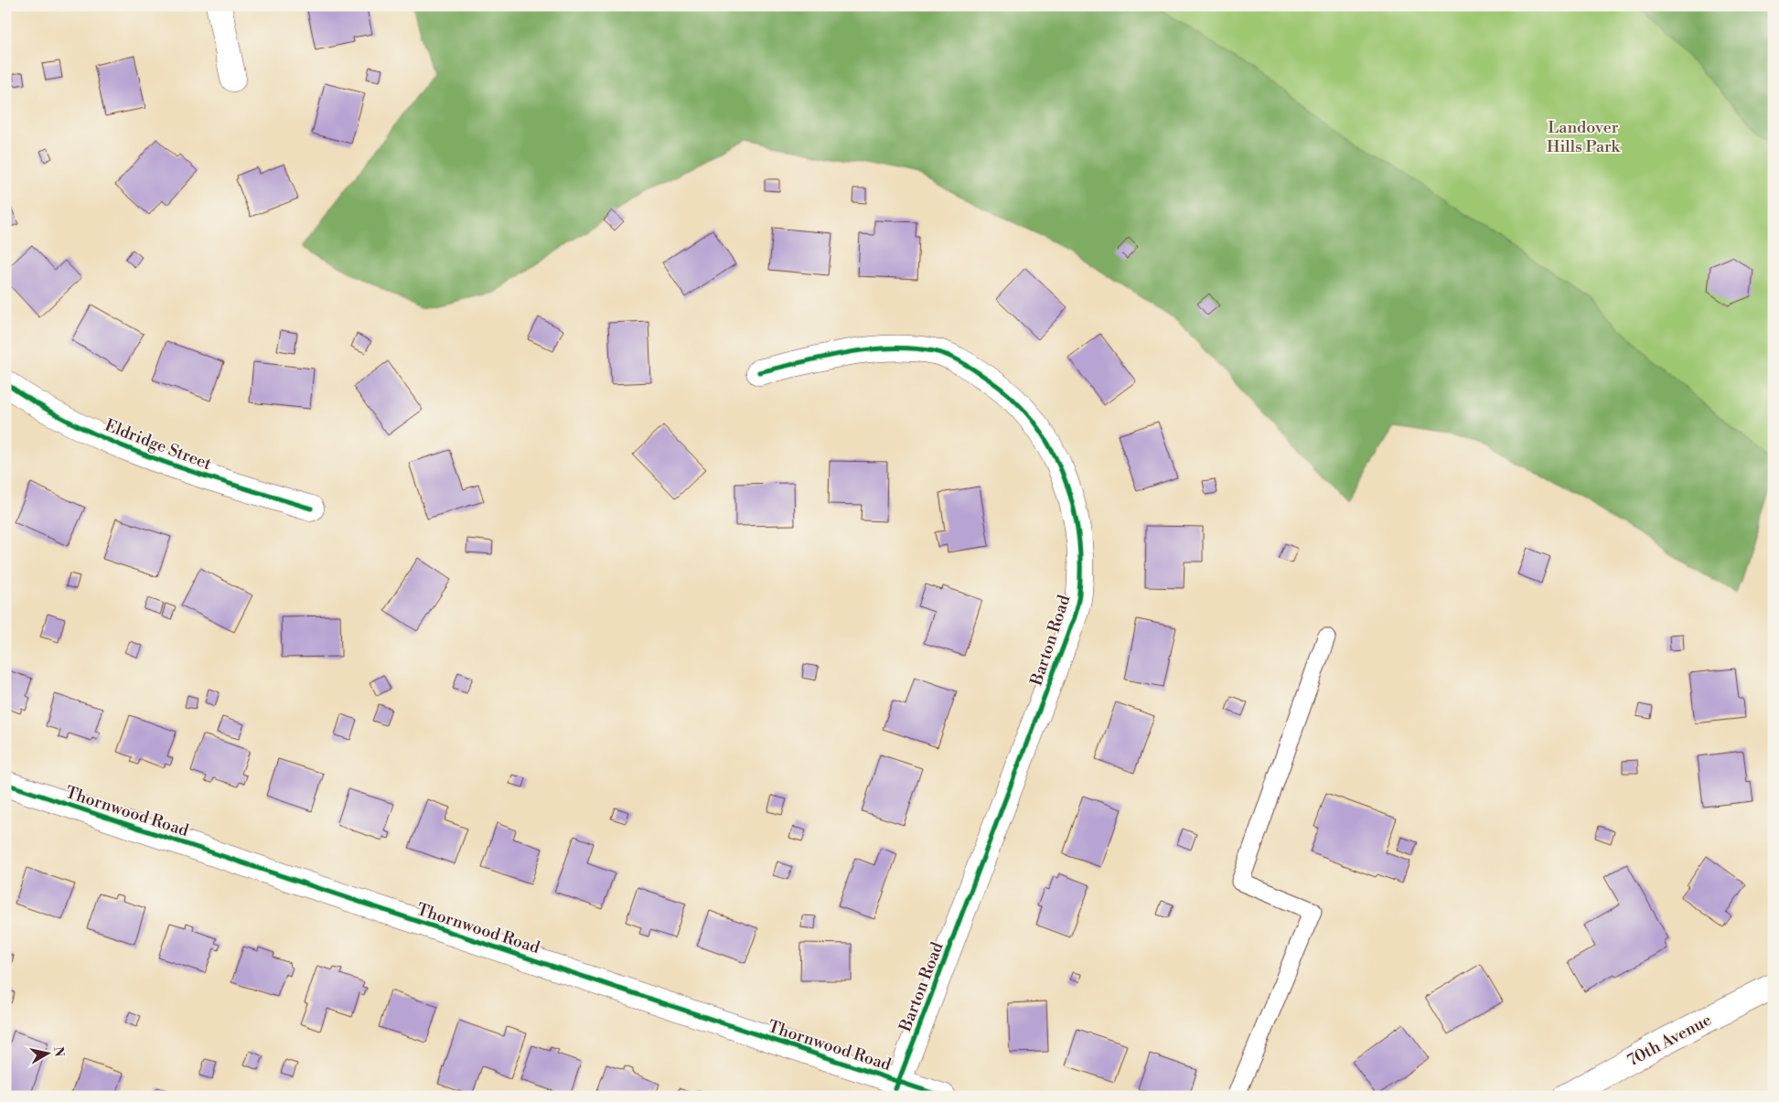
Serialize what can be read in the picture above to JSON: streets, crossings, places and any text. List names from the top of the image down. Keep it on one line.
{"streets":{"street":["Eldridge Street","Barton Road","Thornwood Road","70th Avenue"]},"crossings":[["Barton Road","Thornwood Road"]],"parks":["Landover Hills Park"],"north":"right"}
